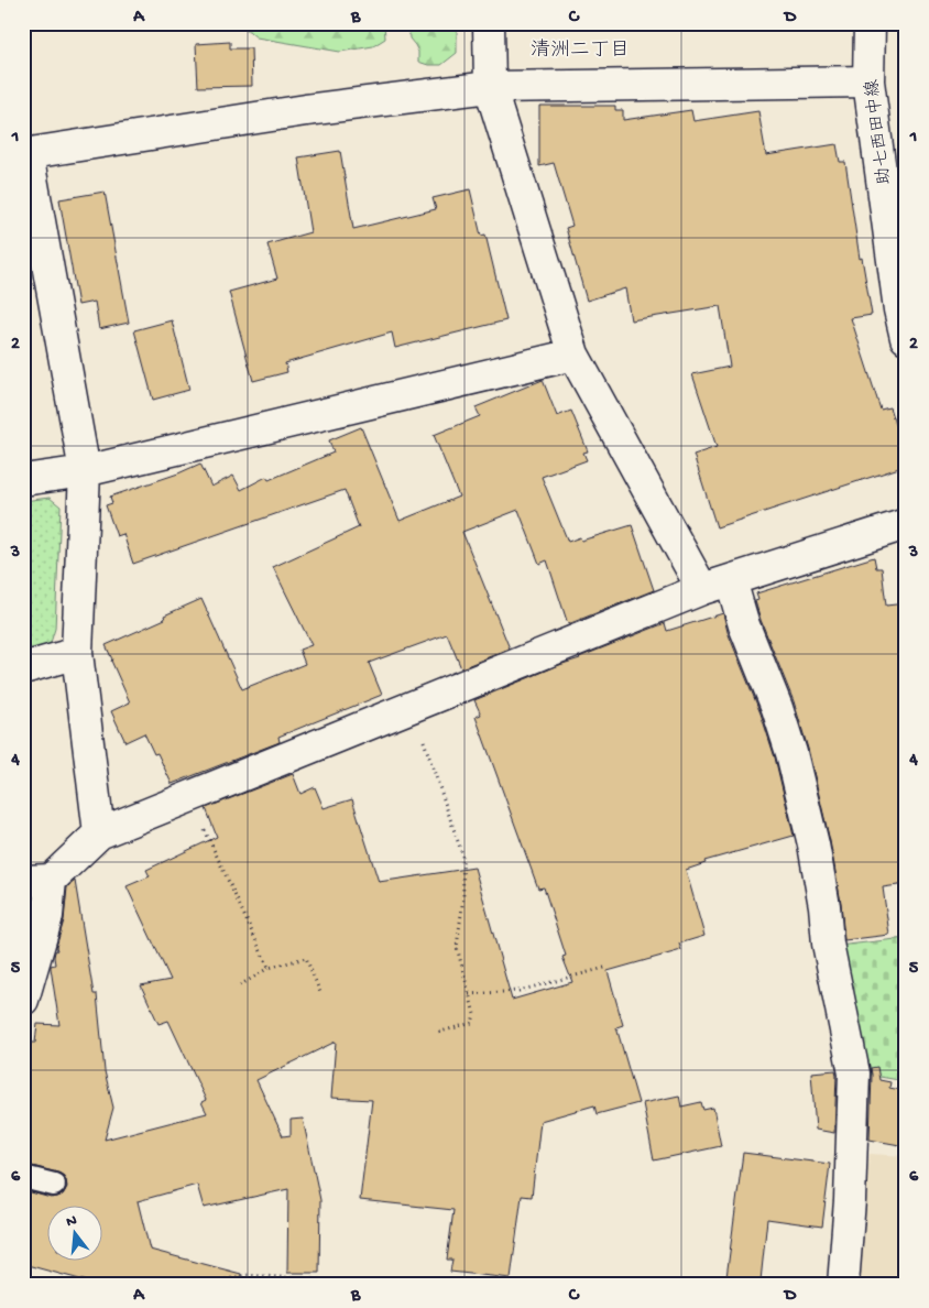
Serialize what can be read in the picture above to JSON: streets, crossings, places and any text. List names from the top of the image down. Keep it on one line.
{"streets":{"street":["助七西田中線"]},"districts":["清洲二丁目"],"north":"top","grid":{"columns":["A","B","C","D"],"rows":["1","2","3","4","5","6"]}}
